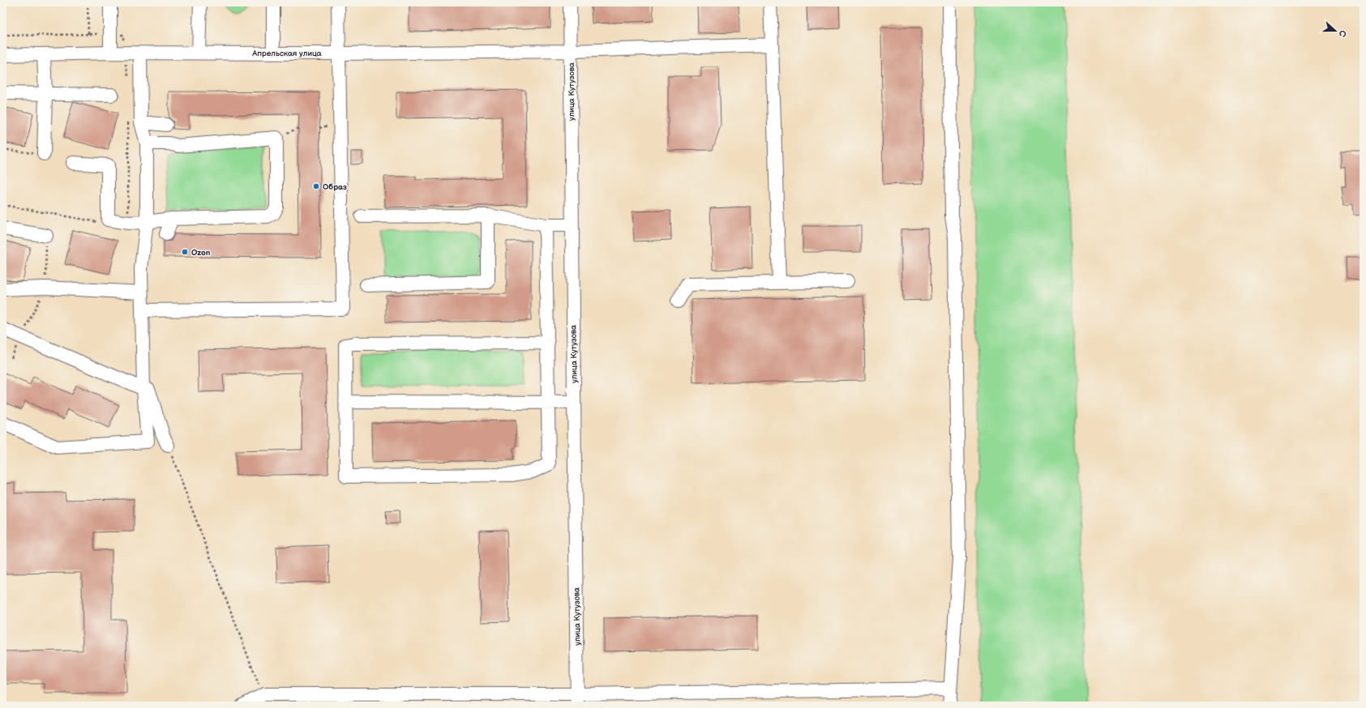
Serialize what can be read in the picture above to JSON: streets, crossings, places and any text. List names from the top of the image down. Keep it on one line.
{"streets":{"street":["Апрельская улица","улица Кутузова"]},"crossings":[["Апрельская улица","улица Кутузова"]],"places":["Образ","Ozon"],"north":"right"}
